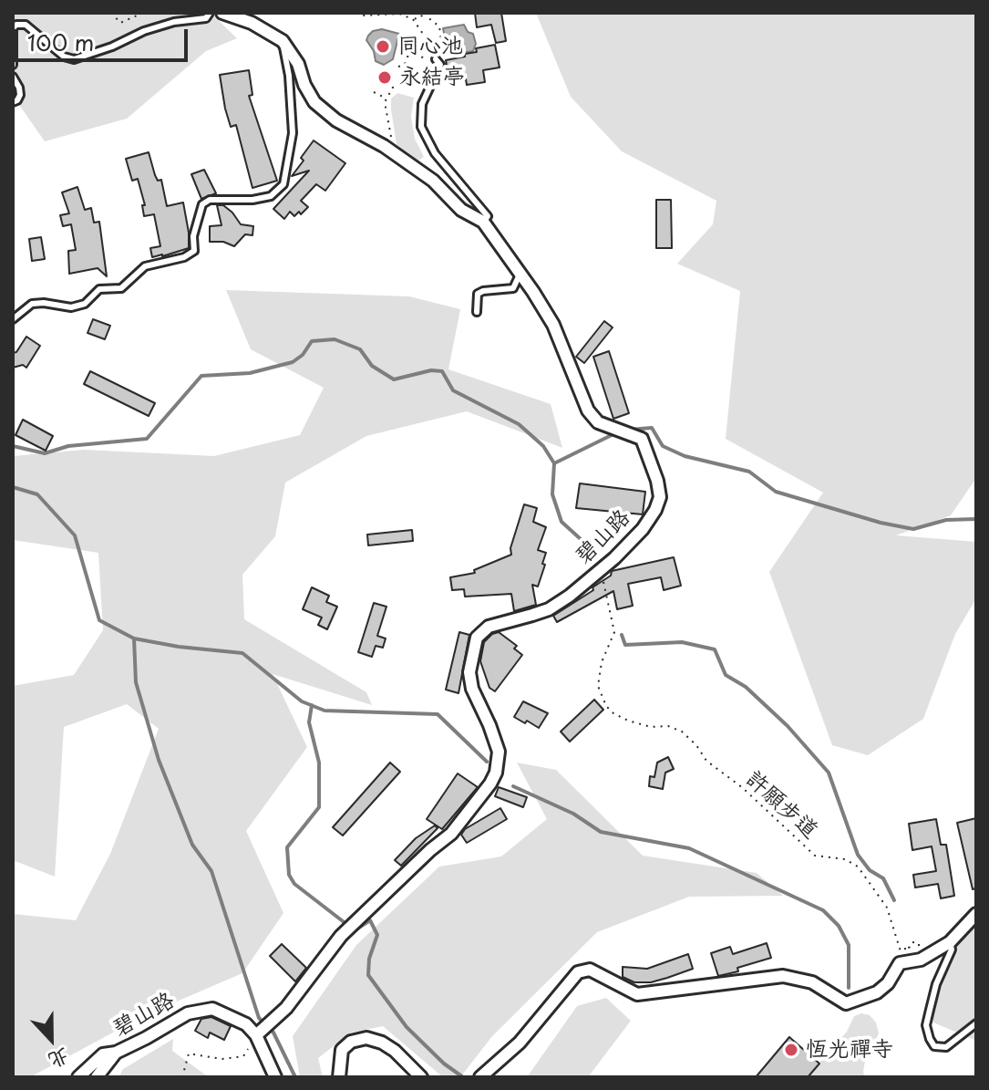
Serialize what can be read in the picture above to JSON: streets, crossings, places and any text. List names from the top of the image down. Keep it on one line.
{"streets":{"street":["碧山路"],"path":["許願步道"]},"crossings":[["碧山路","許願步道"]],"places":["同心池","永結亭","恆光禪寺"],"scale_bar":"100 m","north":"bottom"}
